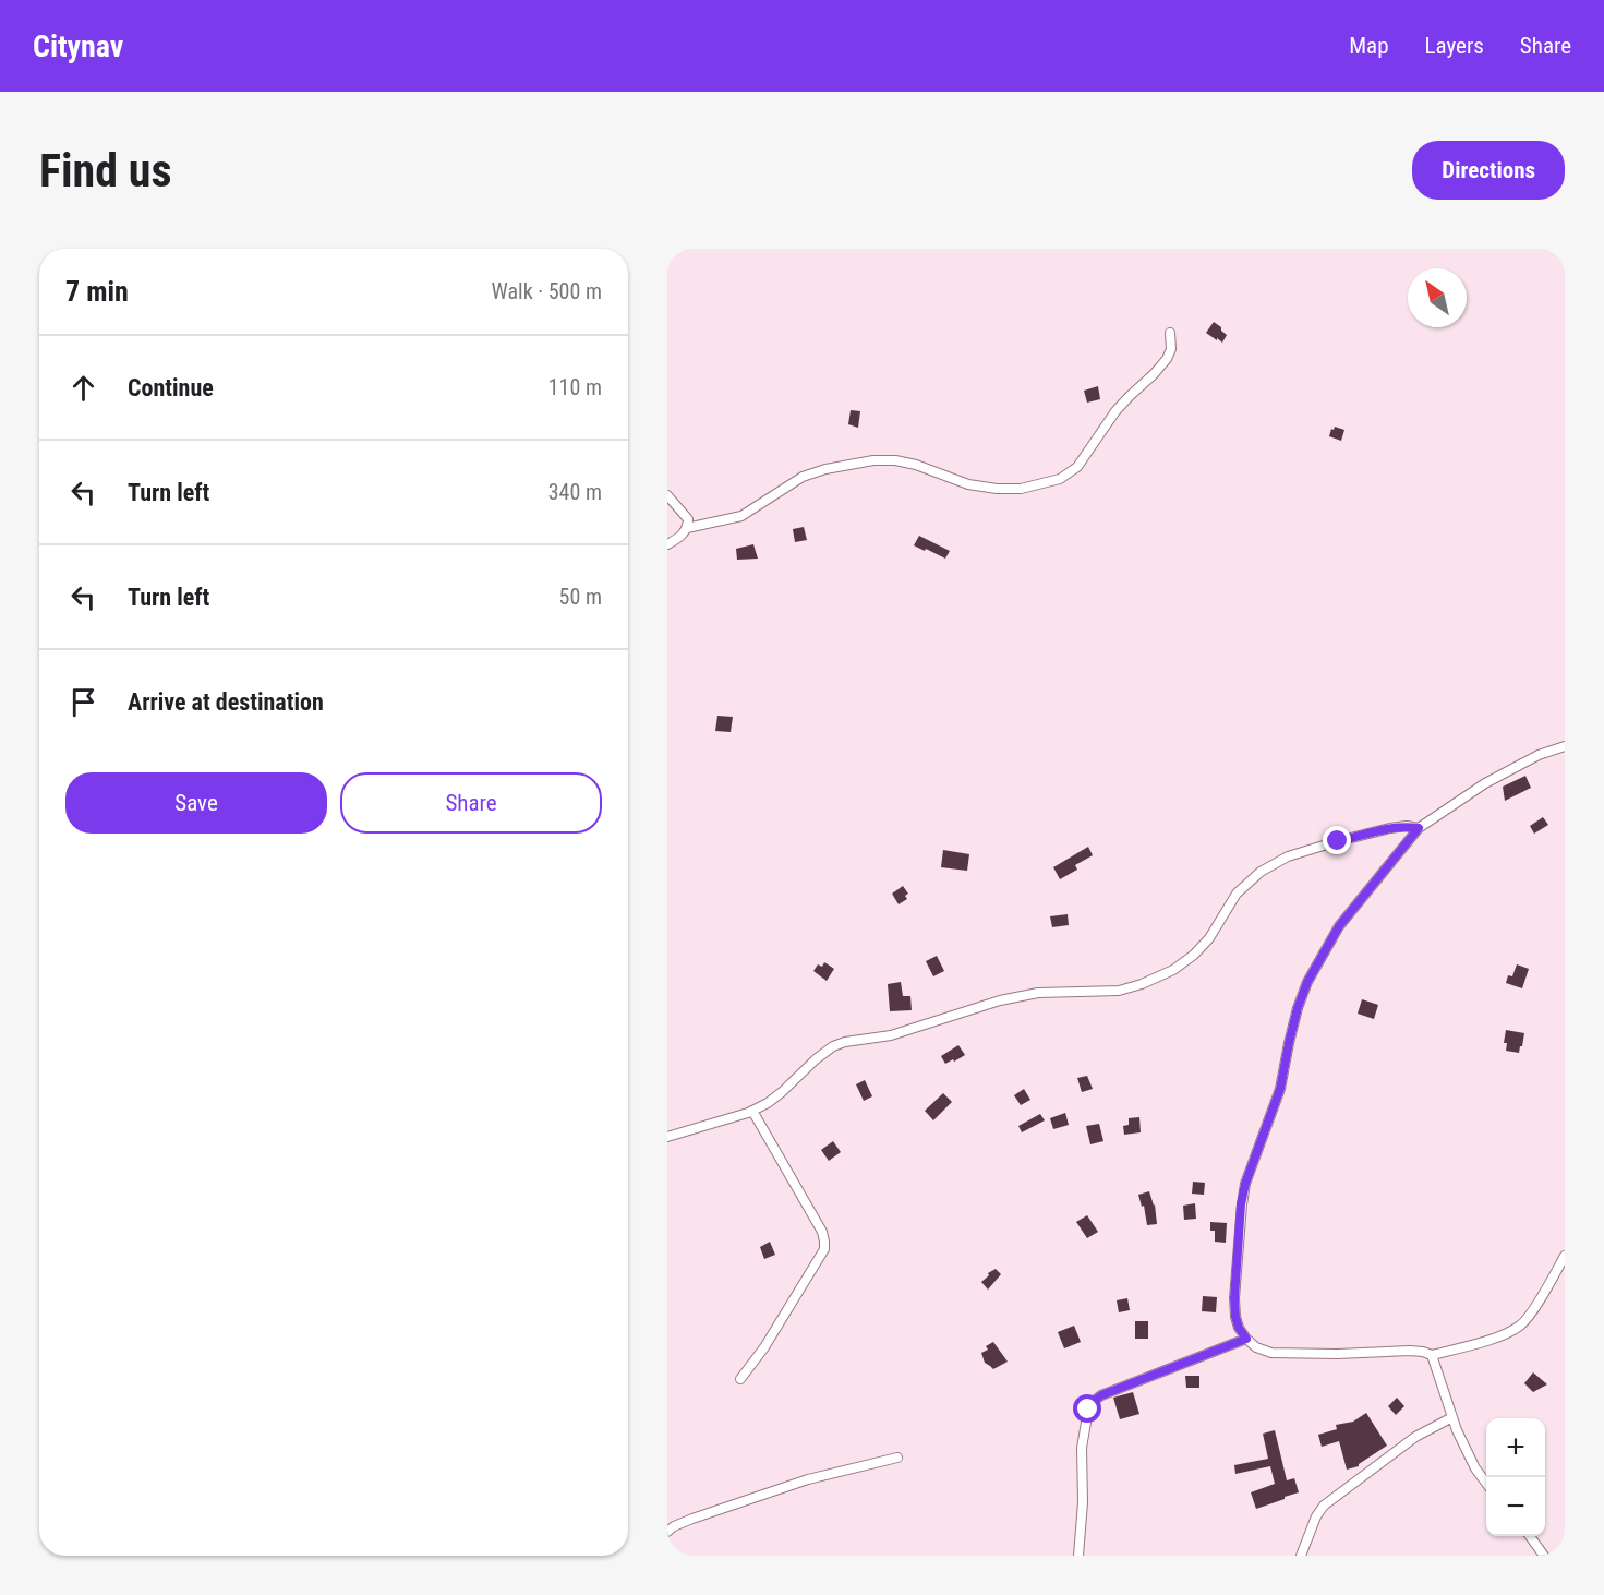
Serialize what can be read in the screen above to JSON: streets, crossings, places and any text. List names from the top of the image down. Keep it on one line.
{"north":"top left","page":{"header":"Citynav","nav":["Map","Layers","Share"],"buttons":["Directions",["Save","Share"]],"title":"Find us","heading":["7 min","Walk · 500 m"],"list":[["Continue","110 m"],["Turn left","340 m"],["Turn left","50 m"],"Arrive at destination"],"map_buttons":["+","−"]}}
